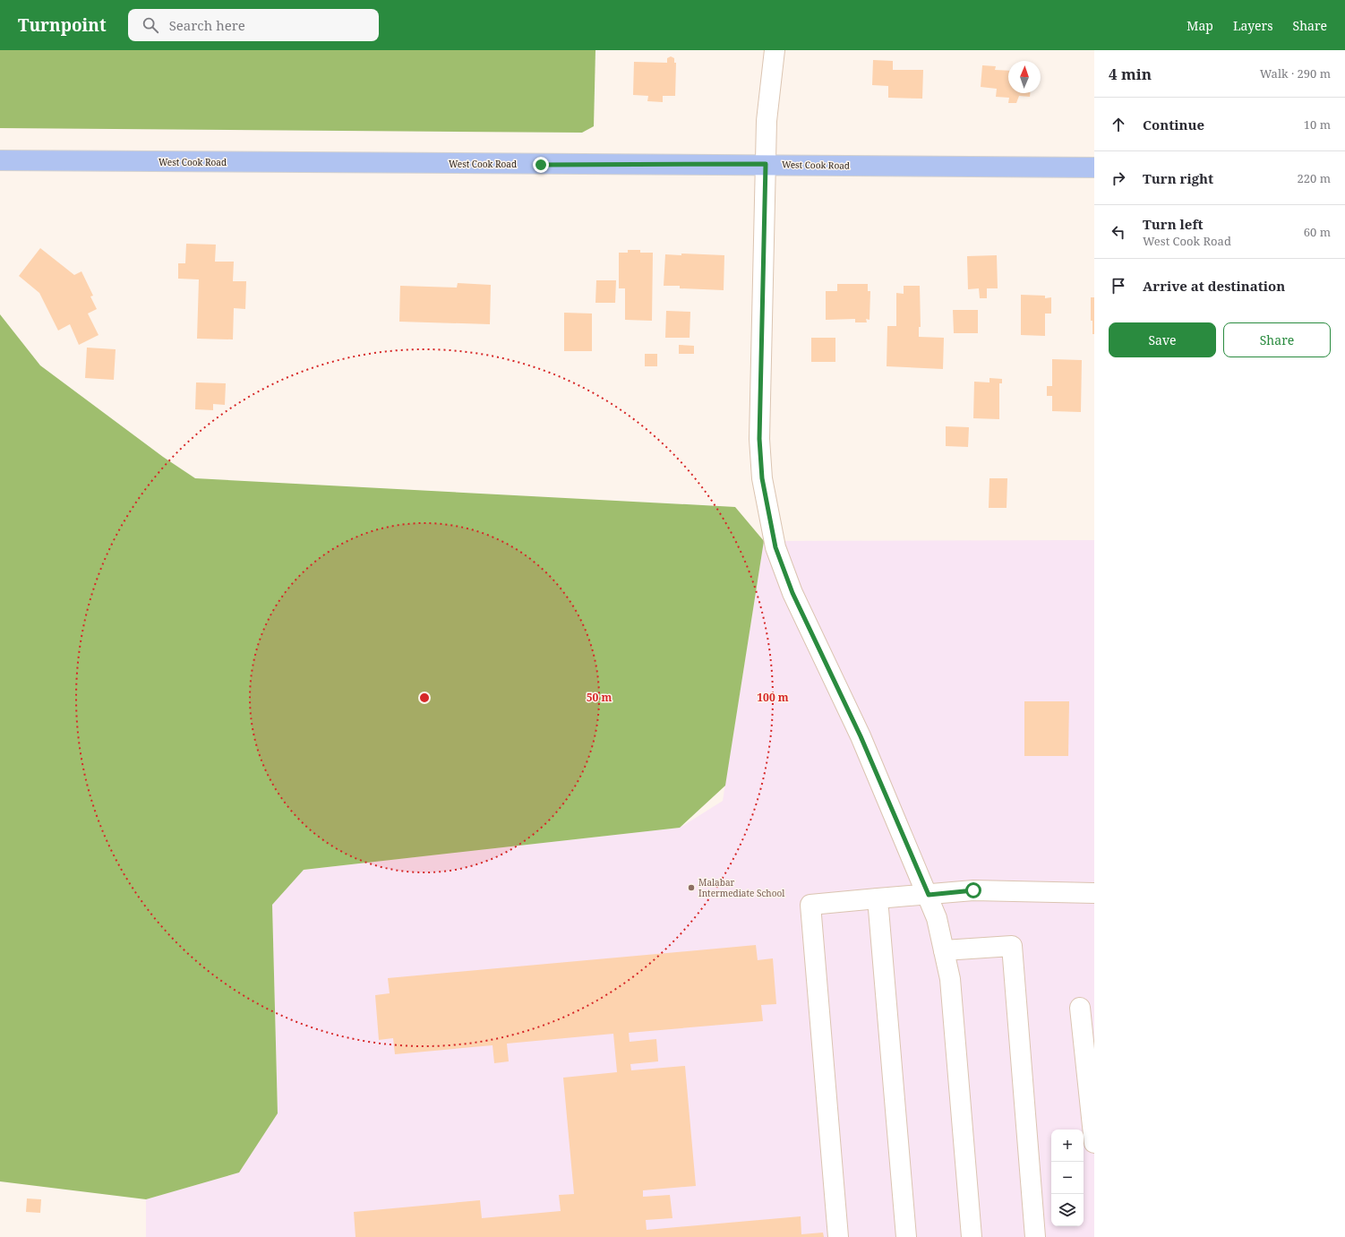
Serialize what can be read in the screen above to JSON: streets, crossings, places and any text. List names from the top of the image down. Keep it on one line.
{"streets":{"main road":["West Cook Road"]},"places":["Malabar Intermediate School"],"north":"top","page":{"header":"Turnpoint","search":"Search here","nav":["Map","Layers","Share"],"heading":["4 min","Walk · 290 m"],"list":[["Continue","10 m"],["Turn right","220 m"],["Turn left","West Cook Road","60 m"],"Arrive at destination"],"buttons":["Save","Share"],"map_buttons":["+","−"]},"rings":["50 m","100 m"]}
